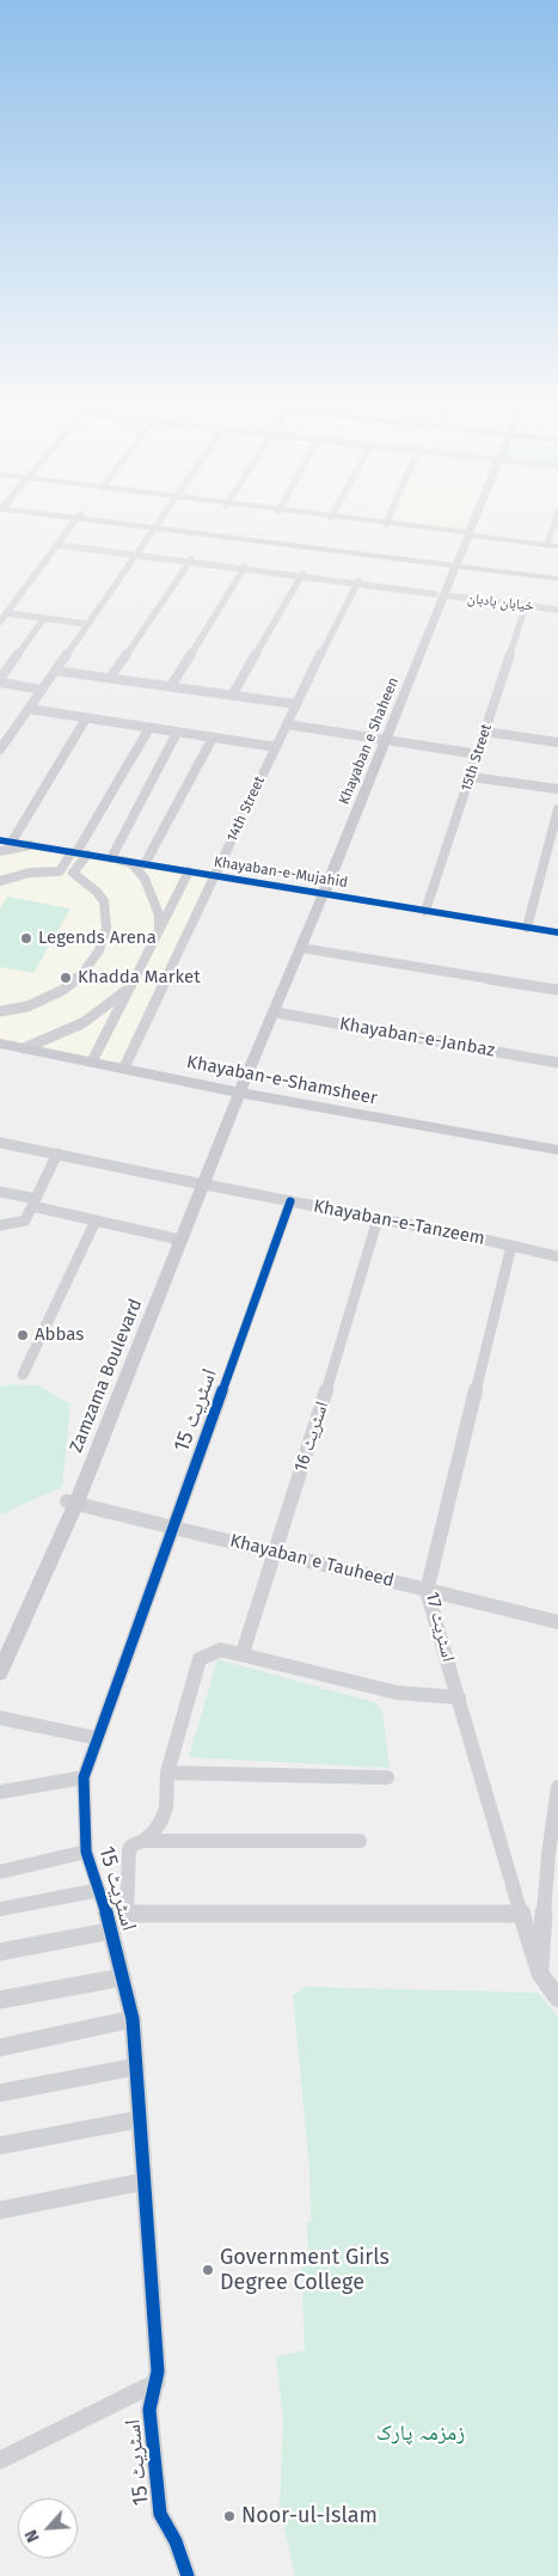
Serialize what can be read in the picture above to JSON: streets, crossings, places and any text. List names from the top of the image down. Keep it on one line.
{"streets":{"main road":["Khayaban e Shaheen","Khayaban-e-Mujahid","Khayaban-e-Shamsheer","Zamzama Boulevard"],"street":["خیابان بادبان","15th Street","14th Street","Khayaban-e-Janbaz","Khayaban-e-Tanzeem","اسٹریٹ 15","اسٹریٹ 16","Khayaban e Tauheed","اسٹریٹ 17"]},"crossings":[["خیابان بادبان","Khayaban e Shaheen"],["خیابان بادبان","15th Street"],["خیابان بادبان","14th Street"],["Khayaban e Shaheen","Khayaban-e-Mujahid"],["Khayaban e Shaheen","Khayaban-e-Janbaz"],["Khayaban e Shaheen","Khayaban-e-Shamsheer"],["Khayaban e Shaheen","Zamzama Boulevard"],["15th Street","Khayaban-e-Mujahid"],["14th Street","Khayaban-e-Mujahid"],["14th Street","Khayaban-e-Shamsheer"],["Khayaban-e-Shamsheer","Zamzama Boulevard"],["Khayaban-e-Tanzeem","Zamzama Boulevard"],["Khayaban-e-Tanzeem","اسٹریٹ 15"],["Khayaban-e-Tanzeem","اسٹریٹ 16"],["Khayaban-e-Tanzeem","اسٹریٹ 17"],["Zamzama Boulevard","Khayaban e Tauheed"],["اسٹریٹ 15","Khayaban e Tauheed"],["اسٹریٹ 16","Khayaban e Tauheed"],["Khayaban e Tauheed","اسٹریٹ 17"]],"parks":["زمزمہ پارک"],"places":["Legends Arena","Khadda Market","Abbas","Government Girls Degree College","Noor-ul-Islam"],"north":"bottom left"}
